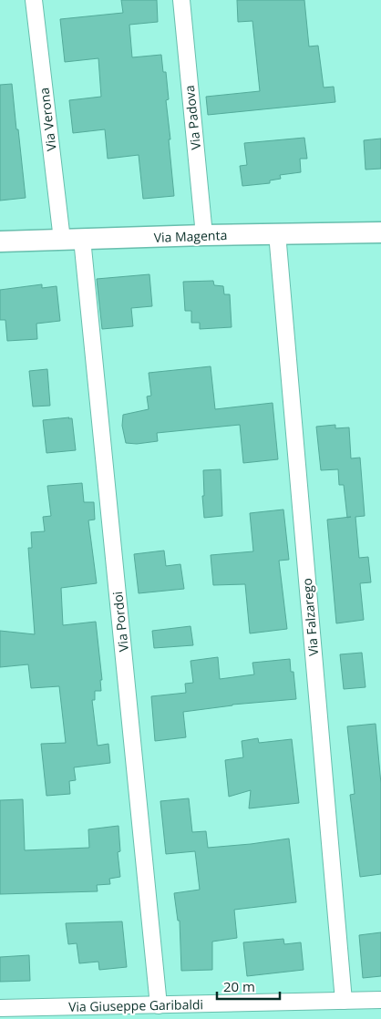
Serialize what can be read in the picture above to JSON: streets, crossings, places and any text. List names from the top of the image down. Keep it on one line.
{"streets":{"street":["Via Padova","Via Verona","Via Magenta","Via Falzarego","Via Pordoi","Via Giuseppe Garibaldi"]},"crossings":[["Via Padova","Via Magenta"],["Via Verona","Via Magenta"],["Via Verona","Via Pordoi"],["Via Magenta","Via Falzarego"],["Via Magenta","Via Pordoi"],["Via Falzarego","Via Giuseppe Garibaldi"],["Via Pordoi","Via Giuseppe Garibaldi"]],"scale_bar":"20 m"}
